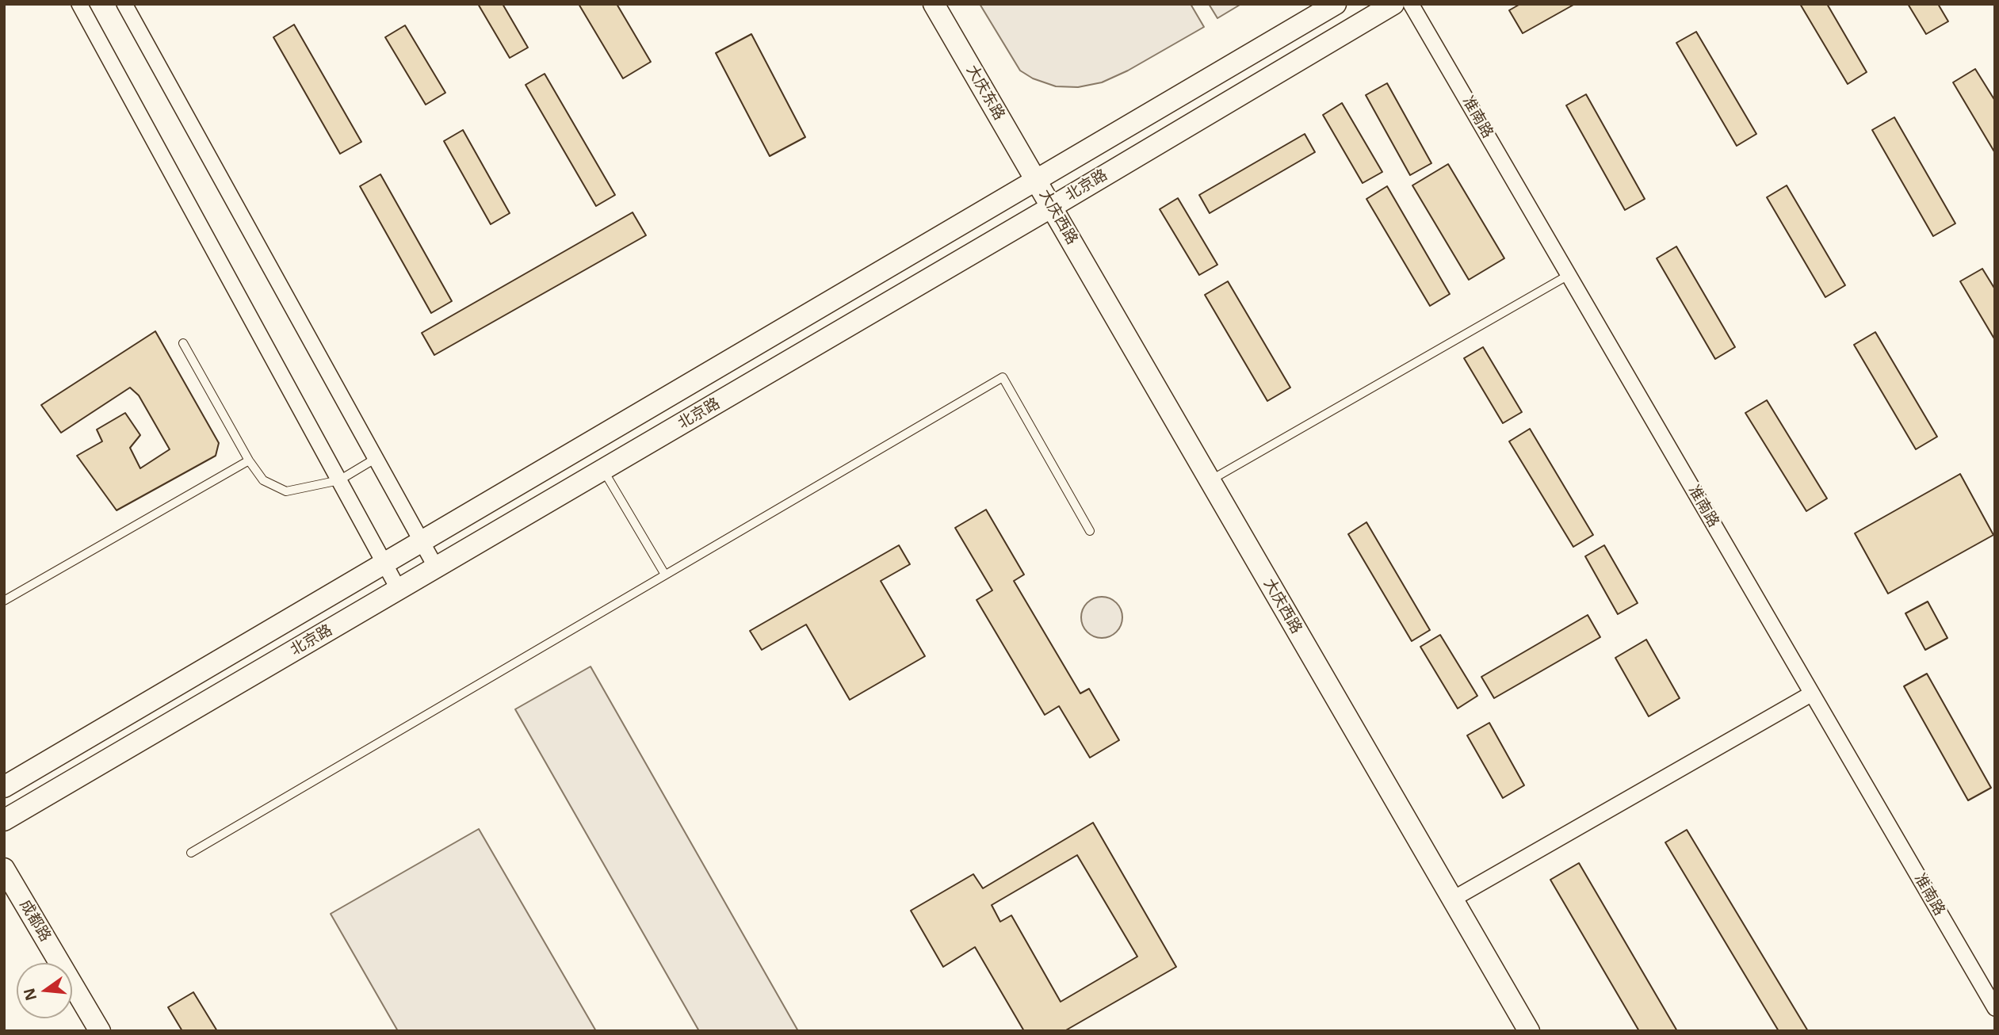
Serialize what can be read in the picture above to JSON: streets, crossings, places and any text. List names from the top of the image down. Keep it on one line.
{"streets":{"main road":["大庆东路","北京路","大庆西路","成都路"],"street":["准南路"]},"crossings":[["大庆东路","北京路"],["大庆东路","大庆西路"],["北京路","大庆西路"]],"north":"left"}
